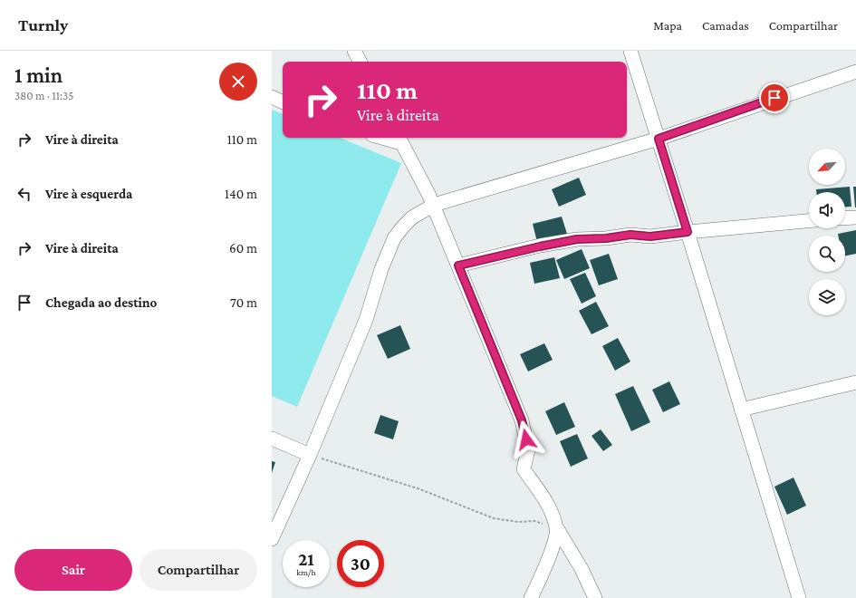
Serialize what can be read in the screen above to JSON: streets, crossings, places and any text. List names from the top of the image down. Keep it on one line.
{"north":"bottom left","page":{"header":"Turnly","nav":["Mapa","Camadas","Compartilhar"],"heading":["1 min","380 m · 11:35"],"turn":["110 m","Vire à direita"],"list":[{"name":"Vire à direita","value":"110 m"},{"name":"Vire à esquerda","value":"140 m"},{"name":"Vire à direita","value":"60 m"},{"name":"Chegada ao destino","value":"70 m"}],"speed":"21 km/h","limit":"30","buttons":["Sair","Compartilhar"]}}
